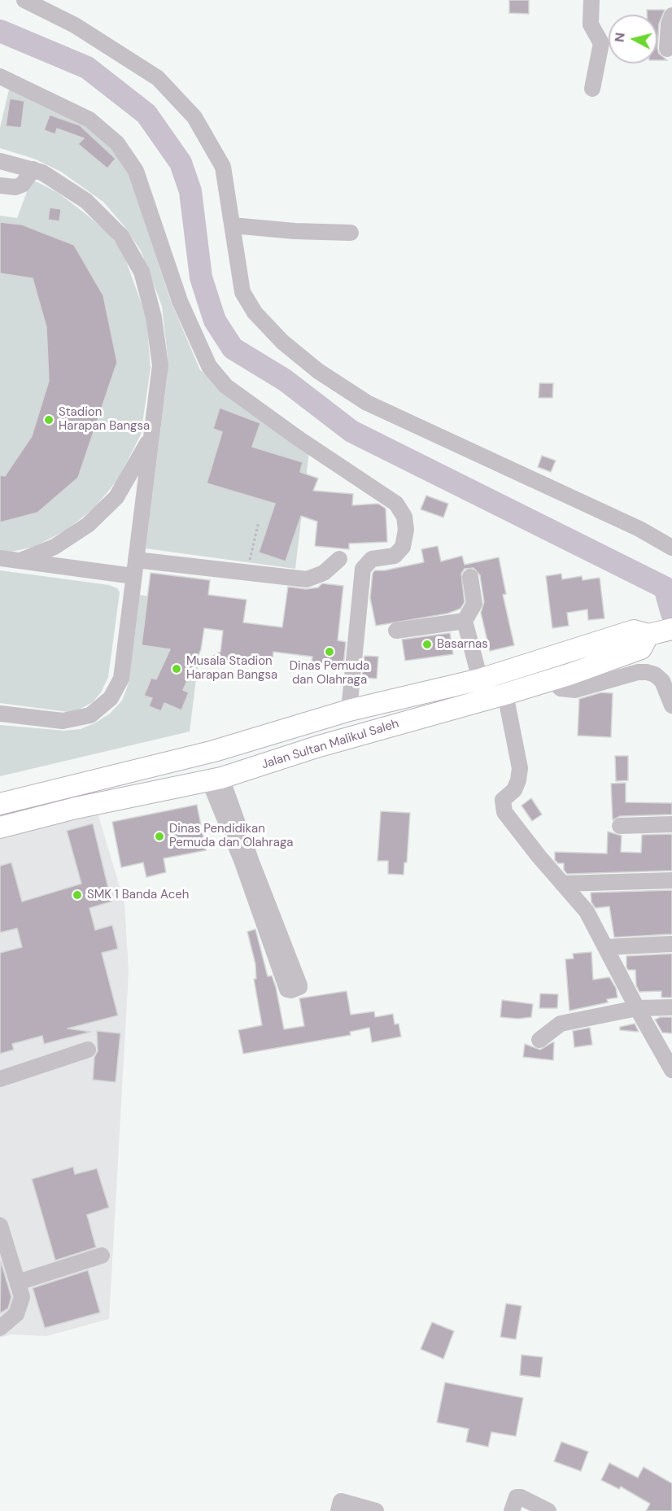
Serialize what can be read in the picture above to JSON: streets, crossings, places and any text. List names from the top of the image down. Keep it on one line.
{"streets":{"main road":["Jalan Sultan Malikul Saleh"]},"places":["Stadion Harapan Bangsa","Basarnas","Dinas Pemuda dan Olahraga","Musala Stadion Harapan Bangsa","Dinas Pendidikan Pemuda dan Olahraga","SMK 1 Banda Aceh"],"north":"left"}
